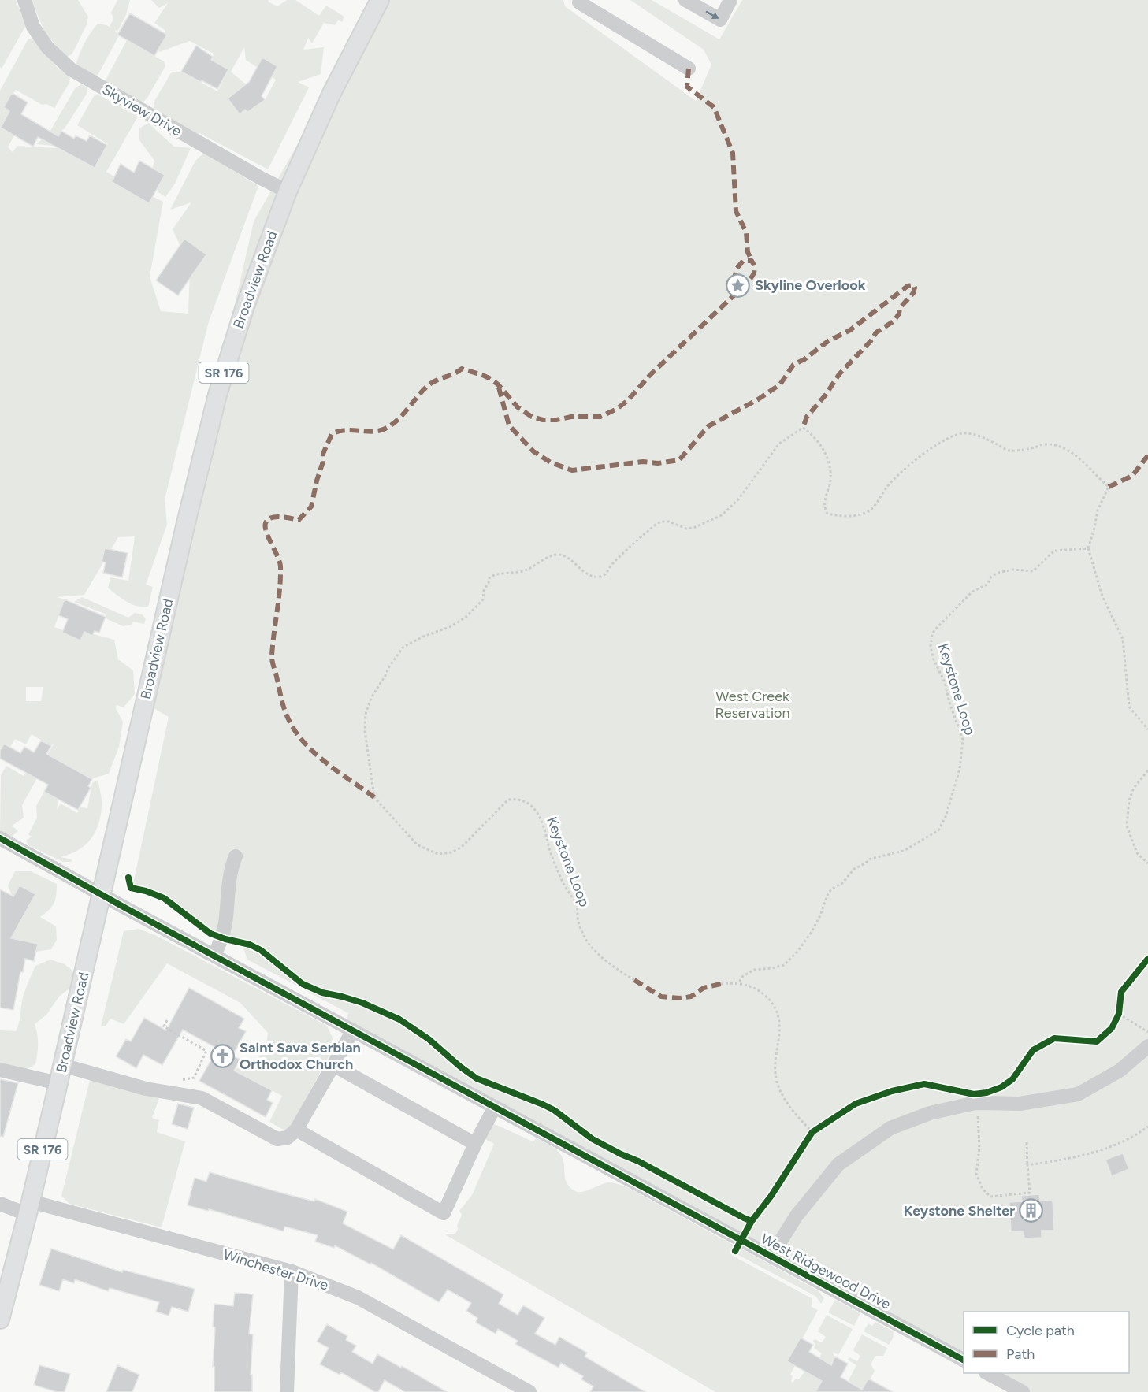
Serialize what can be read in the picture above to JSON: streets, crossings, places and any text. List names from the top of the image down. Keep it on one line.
{"streets":{"main road":["Broadview Road","SR 176"],"street":["Skyview Drive","Winchester Drive","West Ridgewood Drive"],"path":["Keystone Loop"]},"crossings":[["Skyview Drive","Broadview Road"],["Broadview Road","Winchester Drive"],["Broadview Road","West Ridgewood Drive"]],"parks":["West Creek Reservation"],"places":{"place":["Skyline Overlook"],"church":["Saint Sava Serbian Orthodox Church"],"building":["Keystone Shelter"]},"legend":["Cycle path","Path"]}
